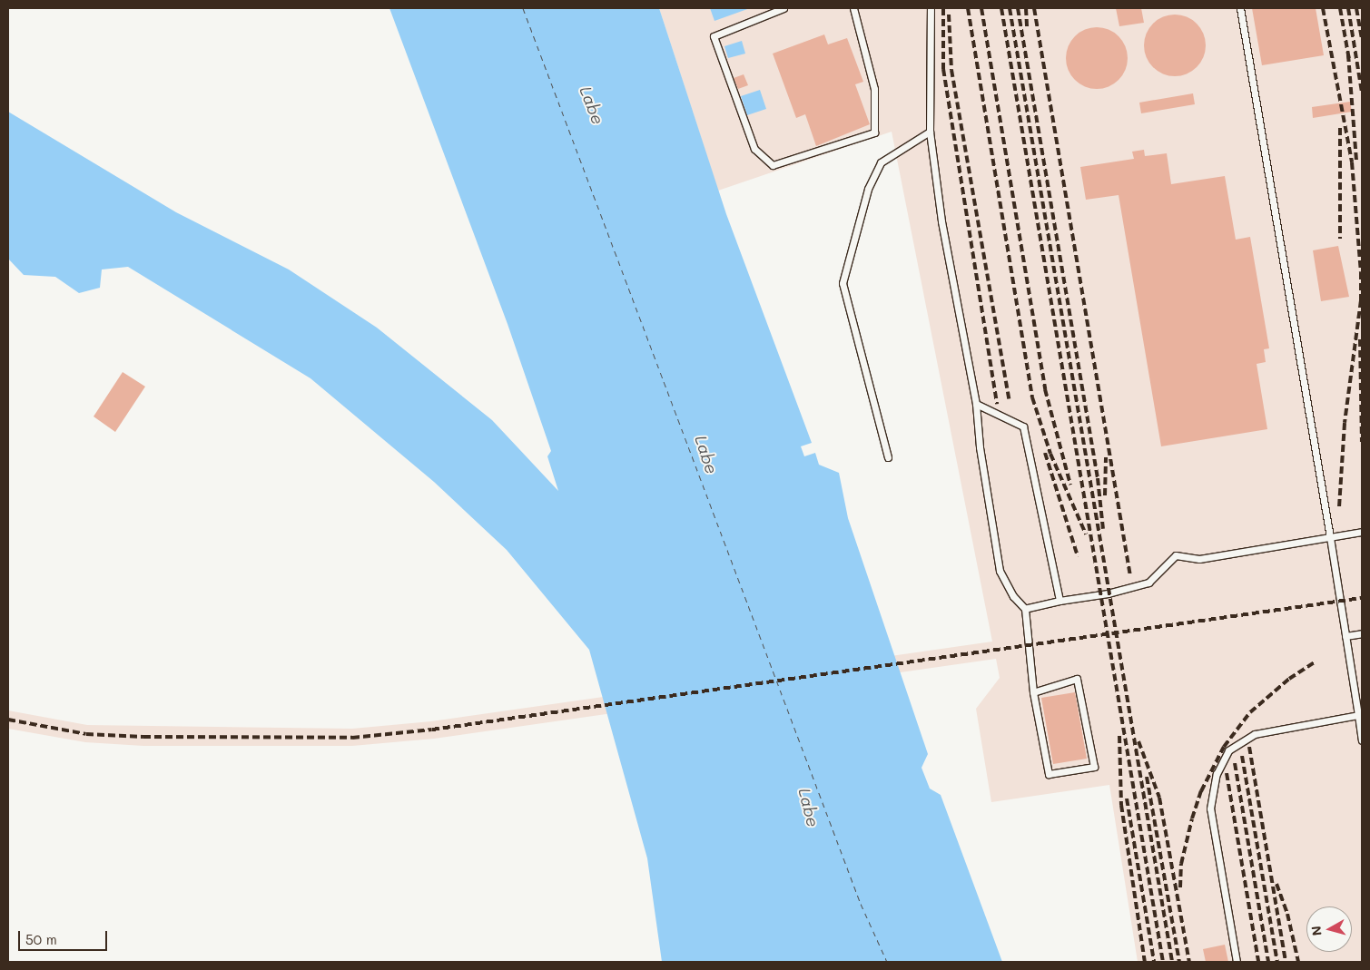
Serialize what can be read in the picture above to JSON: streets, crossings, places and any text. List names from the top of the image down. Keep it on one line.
{"water":["Labe"],"scale_bar":"50 m","north":"left"}
